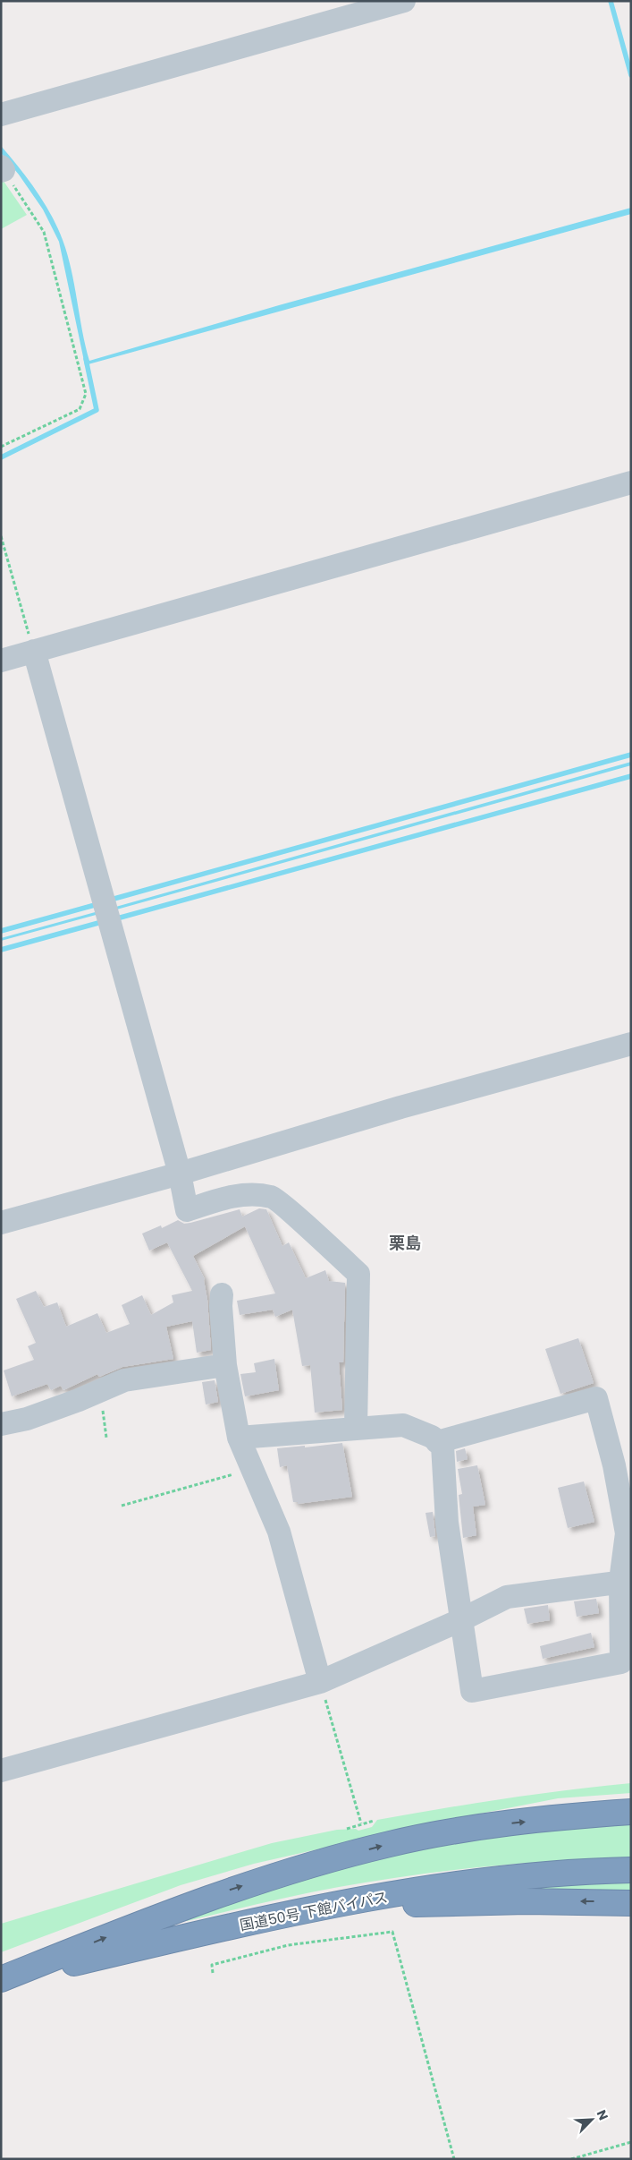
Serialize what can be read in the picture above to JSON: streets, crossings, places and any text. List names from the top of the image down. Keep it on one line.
{"streets":{"highway":["国道50号 下館バイパス"]},"districts":["栗島"],"north":"top right"}
